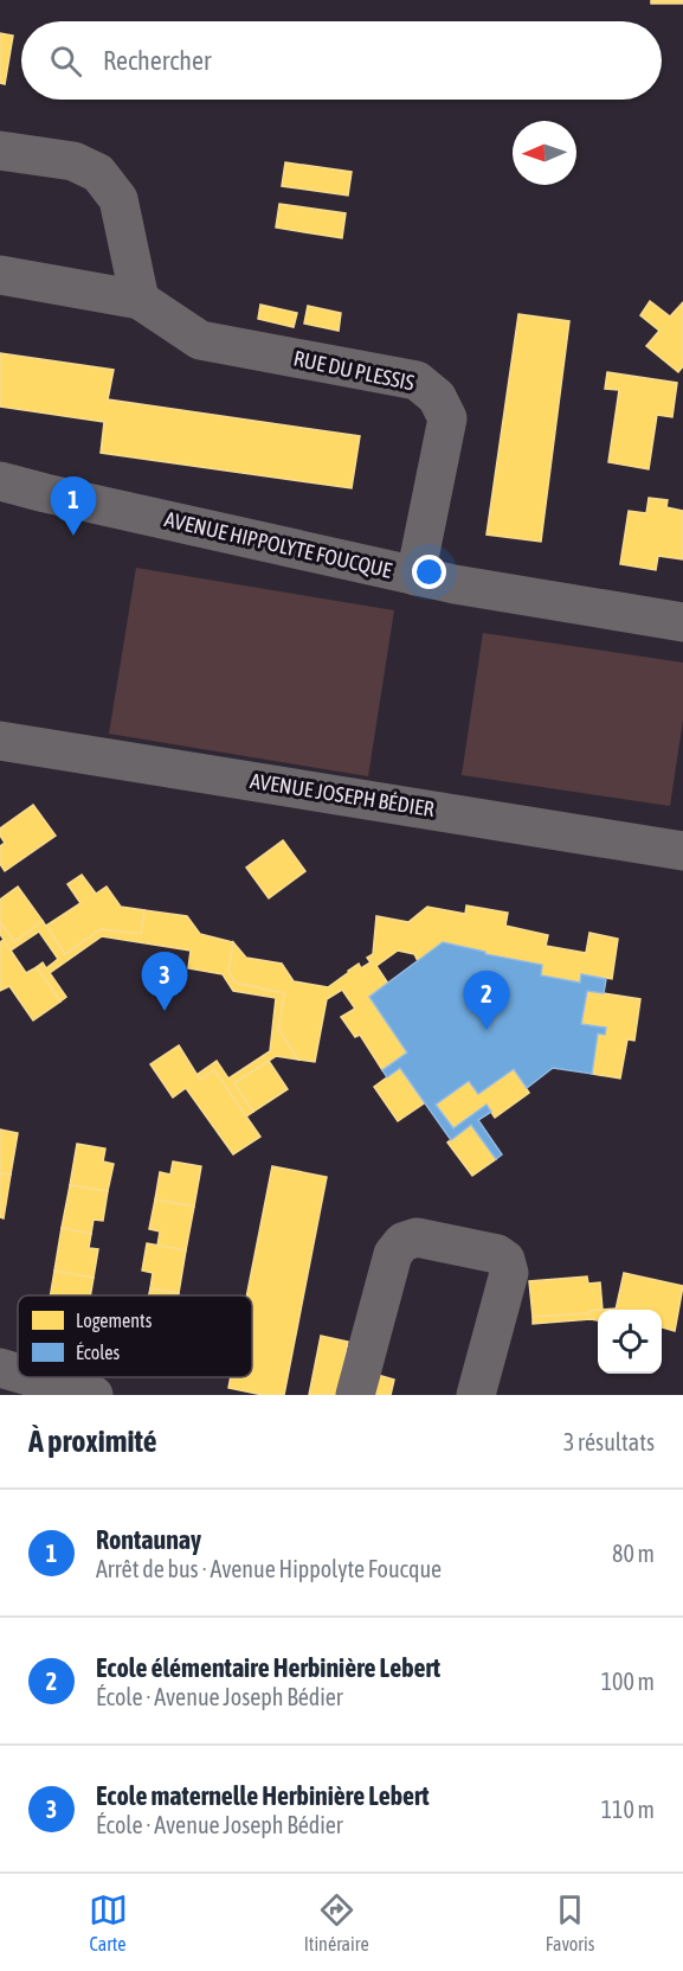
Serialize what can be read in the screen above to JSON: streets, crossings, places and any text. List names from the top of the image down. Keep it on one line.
{"streets":{"street":["RUE DU PLESSIS","AVENUE HIPPOLYTE FOUCQUE","AVENUE JOSEPH BÉDIER"]},"crossings":[["RUE DU PLESSIS","AVENUE HIPPOLYTE FOUCQUE"]],"legend":["Logements","Écoles"],"north":"left","page":{"search":"Rechercher","pins":["1","3","2"],"heading":["À proximité","3 résultats"],"list":[{"mark":"1","name":"Rontaunay","note":"Arrêt de bus · Avenue Hippolyte Foucque","value":"80 m"},{"mark":"2","name":"Ecole élémentaire Herbinière Lebert","note":"École · Avenue Joseph Bédier","value":"100 m"},{"mark":"3","name":"Ecole maternelle Herbinière Lebert","note":"École · Avenue Joseph Bédier","value":"110 m"}],"nav":["Carte","Itinéraire","Favoris"]}}
